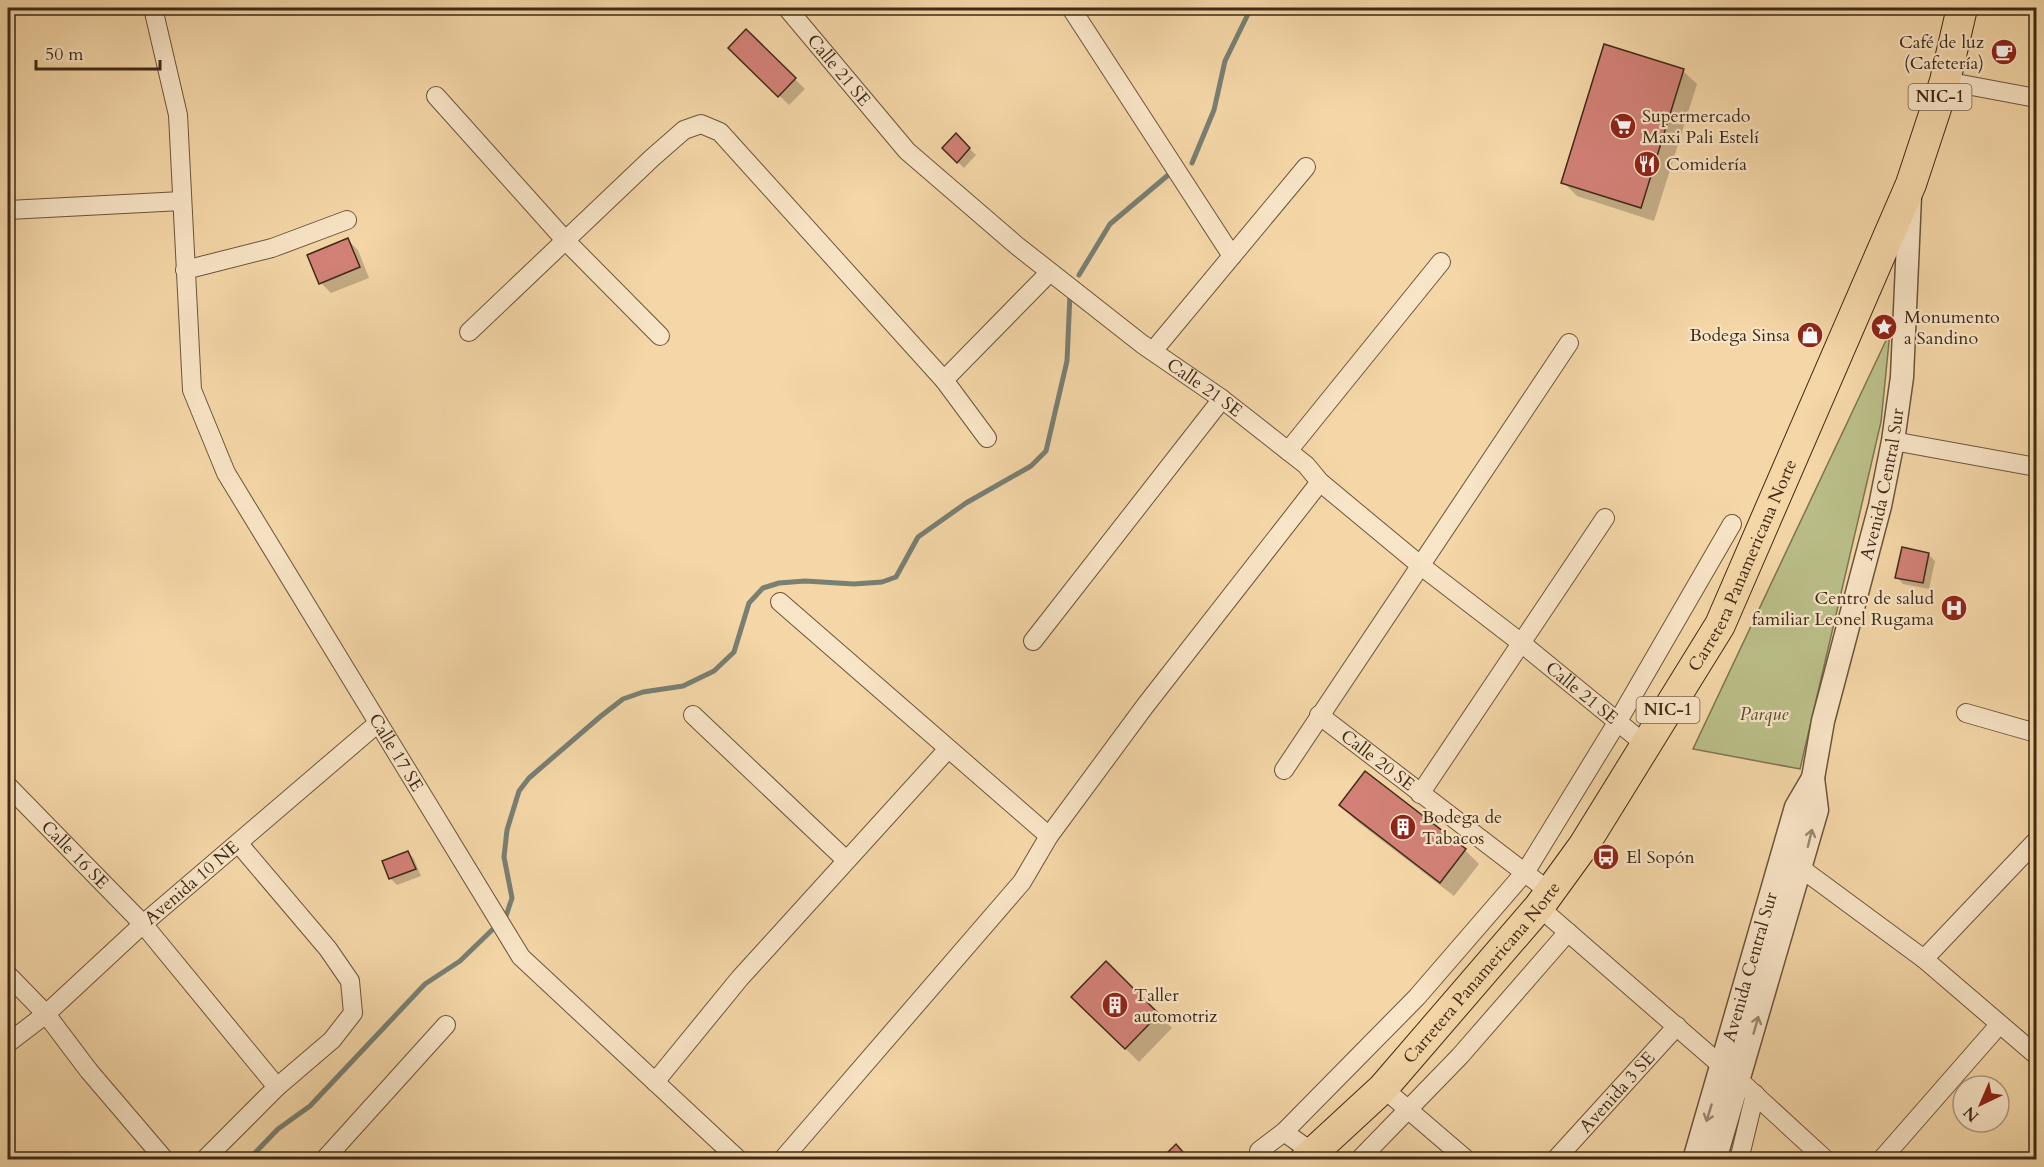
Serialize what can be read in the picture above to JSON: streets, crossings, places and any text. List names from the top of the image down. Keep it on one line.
{"streets":{"highway":["NIC-1","Carretera Panamericana Norte"],"street":["Calle 21 SE","Avenida Central Sur","Calle 17 SE","Calle 20 SE","Calle 16 SE","Avenida 10 NE","Avenida 3 SE"]},"crossings":[["Calle 21 SE","Carretera Panamericana Norte"],["Avenida Central Sur","Carretera Panamericana Norte"],["Avenida Central Sur","Calle 20 SE"],["Carretera Panamericana Norte","Calle 20 SE"],["Calle 17 SE","Avenida 10 NE"],["Calle 20 SE","Avenida 3 SE"],["Calle 16 SE","Avenida 10 NE"]],"parks":["Parque"],"places":{"cafe":["Café de luz (Cafetería)"],"supermarket":["Supermercado Maxi Pali Estelí"],"restaurant":["Comidería"],"place":["Monumento a Sandino"],"shop":["Bodega Sinsa"],"hospital":["Centro de salud familiar Leonel Rugama"],"building":["Bodega de Tabacos","Taller automotriz"],"bus stop":["El Sopón"]},"scale_bar":"50 m","north":"bottom left"}
